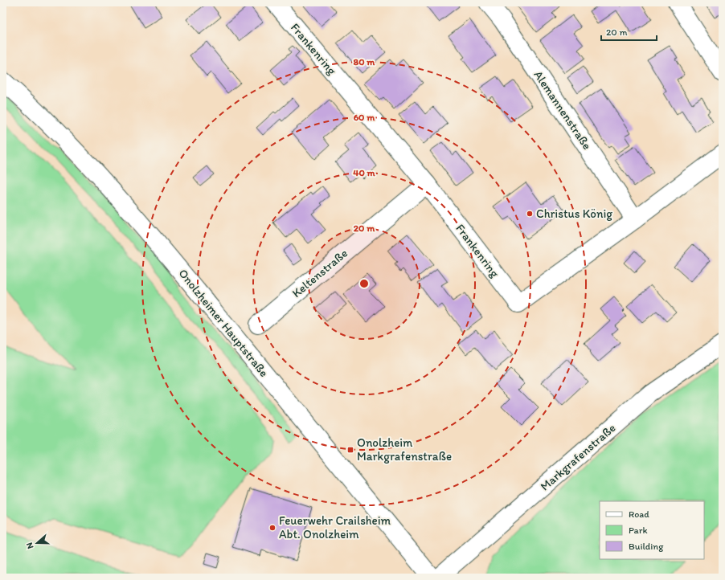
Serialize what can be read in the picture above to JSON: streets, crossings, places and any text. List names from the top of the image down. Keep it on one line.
{"streets":{"street":["Frankenring","Alemannenstraße","Keltenstraße","Onolzheimer Hauptstraße","Markgrafenstraße"]},"crossings":[["Frankenring","Alemannenstraße"],["Frankenring","Keltenstraße"]],"places":{"other":["Christus König","Feuerwehr Crailsheim Abt. Onolzheim"],"transit":["Onolzheim Markgrafenstraße"]},"legend":["Road","Park","Building"],"scale_bar":"20 m","north":"left","rings":["80 m","60 m","40 m","20 m"]}
